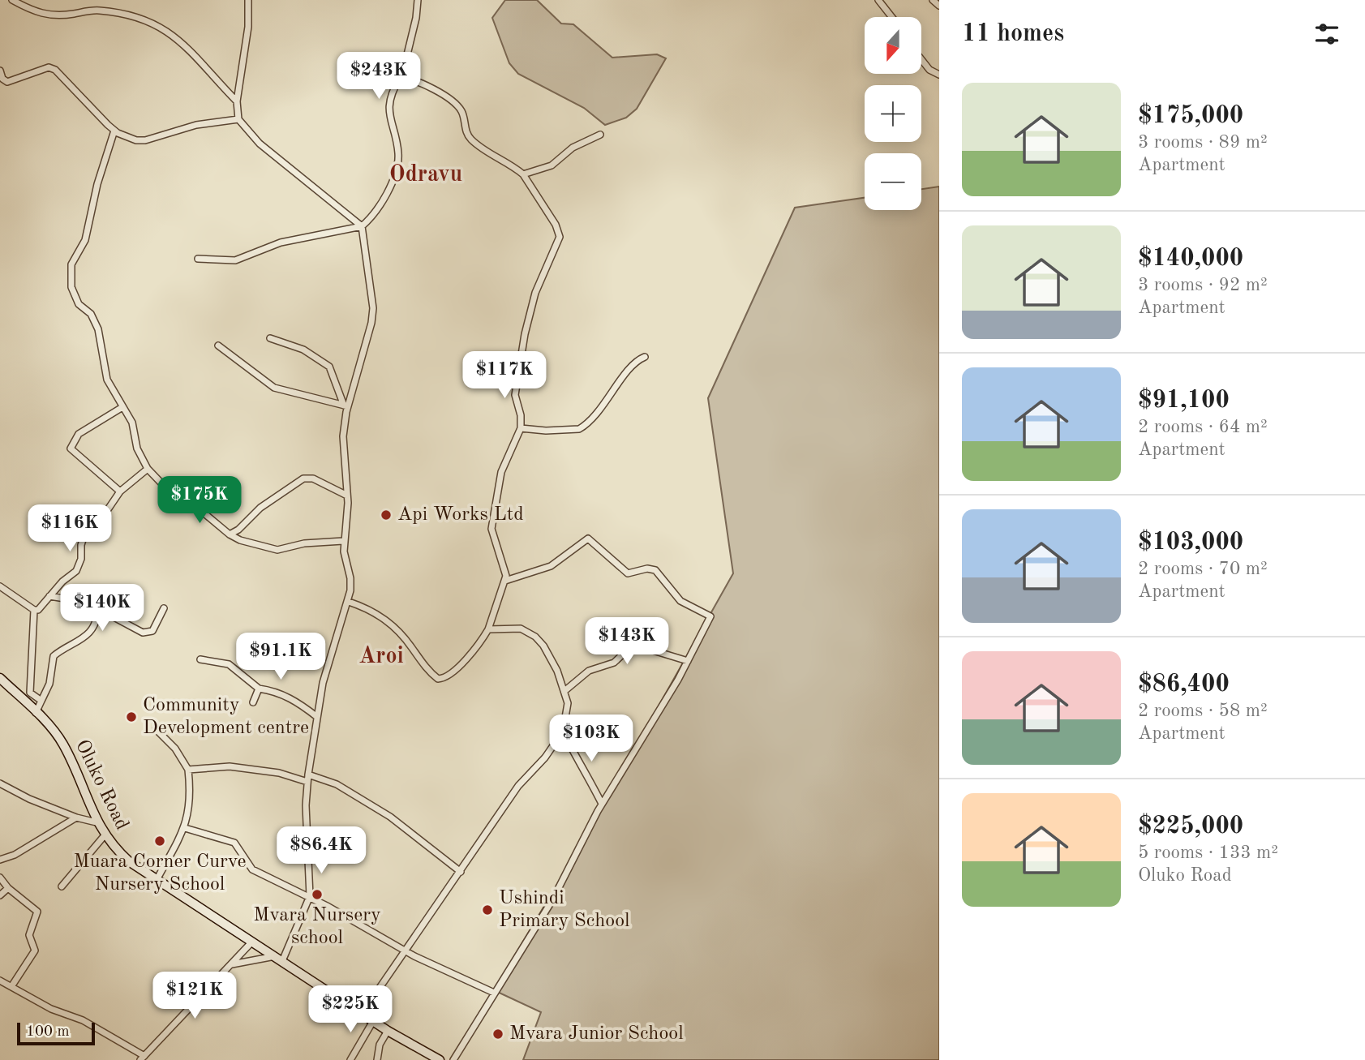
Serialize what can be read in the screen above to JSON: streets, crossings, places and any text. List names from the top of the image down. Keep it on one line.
{"streets":{"main road":["Oluko Road"]},"districts":["Odravu","Aroi"],"places":["Api Works Ltd","Community Development centre","Muara Corner Curve Nursery School","Mvara Nursery school","Ushindi Primary School","Mvara Junior School"],"scale_bar":"100 m","north":"bottom","page":{"heading":"11 homes","map_buttons":["+","−"],"price":["$243K","$117K","$175K","$116K","$140K","$143K","$91.1K","$103K","$86.4K","$121K","$225K"],"list":[{"name":"$175,000","note":"3 rooms · 89 m² · Apartment"},{"name":"$140,000","note":"3 rooms · 92 m² · Apartment"},{"name":"$91,100","note":"2 rooms · 64 m² · Apartment"},{"name":"$103,000","note":"2 rooms · 70 m² · Apartment"},{"name":"$86,400","note":"2 rooms · 58 m² · Apartment"},{"name":"$225,000","note":"5 rooms · 133 m² · Oluko Road"}],"scale":"100 m"}}
